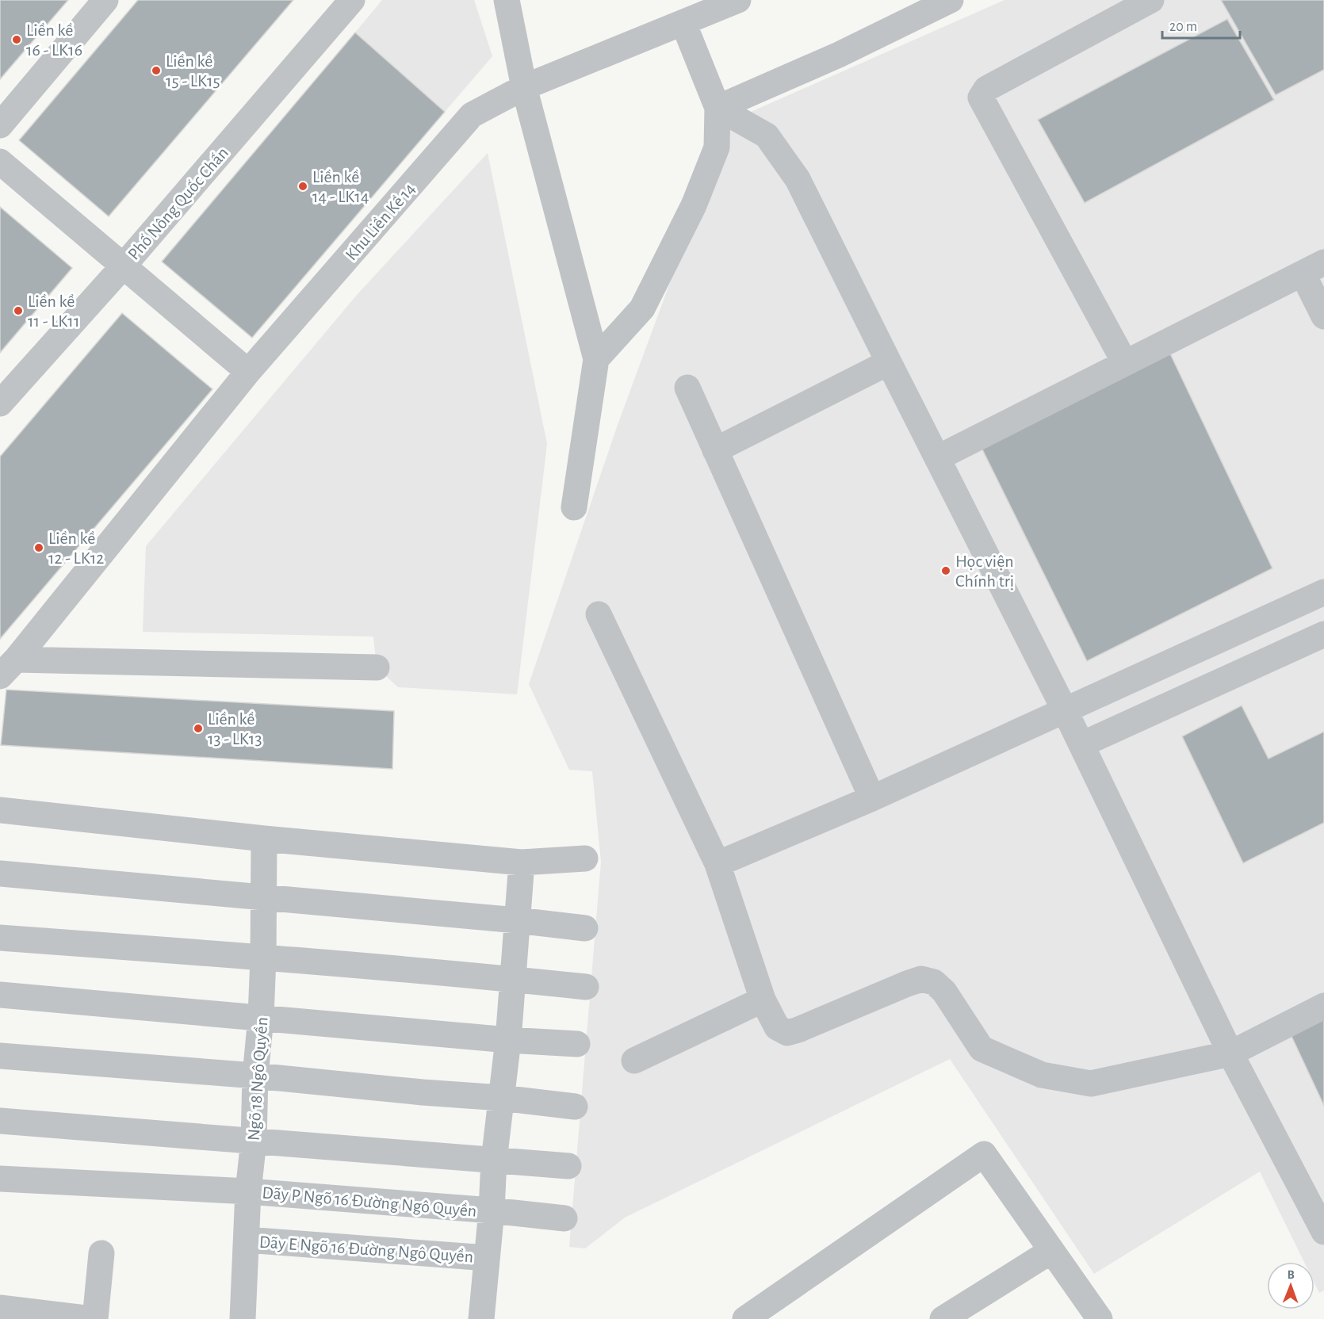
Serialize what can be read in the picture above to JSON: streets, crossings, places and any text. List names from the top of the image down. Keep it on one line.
{"streets":{"street":["Phố Nông Quốc Chấn","Khu Liền Kề 14","Ngõ 18 Ngô Quyền","Dãy P Ngõ 16 Đường Ngô Quyền","Dãy E Ngõ 16 Đường Ngô Quyền"]},"crossings":[["Ngõ 18 Ngô Quyền","Dãy P Ngõ 16 Đường Ngô Quyền"],["Ngõ 18 Ngô Quyền","Dãy E Ngõ 16 Đường Ngô Quyền"]],"places":["Liền kề 16 - LK16","Liền kề 15 - LK15","Liền kề 14 - LK14","Liền kề 11 - LK11","Liền kề 12 - LK12","Học viện Chính trị","Liền kề 13 - LK13"],"scale_bar":"20 m","north":"top"}
